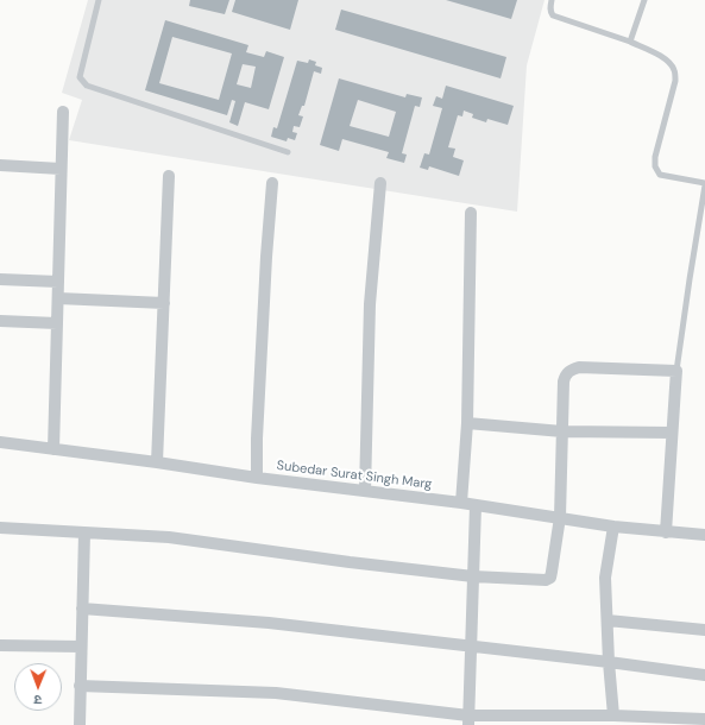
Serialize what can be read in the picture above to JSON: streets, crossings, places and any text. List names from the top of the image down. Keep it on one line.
{"streets":{"street":["Subedar Surat Singh Marg"]},"north":"bottom"}
